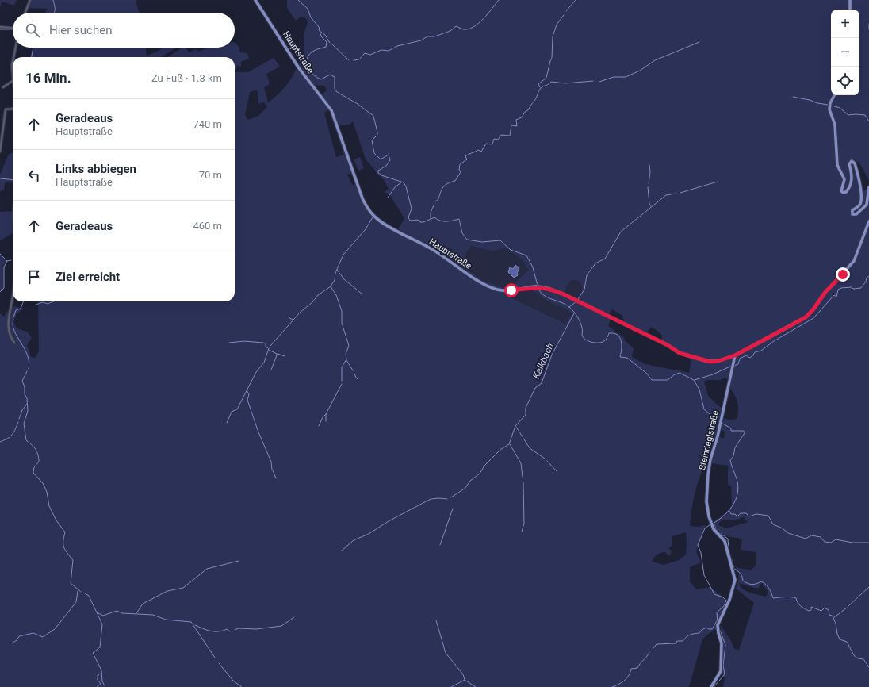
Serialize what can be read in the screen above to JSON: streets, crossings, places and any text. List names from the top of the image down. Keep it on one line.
{"streets":{"main road":["Hauptstraße","Steinrieglstraße"]},"crossings":[["Hauptstraße","Steinrieglstraße"]],"water":["Kalkbach"],"page":{"map_buttons":["+","−"],"search":"Hier suchen","heading":["16 Min.","Zu Fuß · 1.3 km"],"list":[["Geradeaus","Hauptstraße","740 m"],["Links abbiegen","Hauptstraße","70 m"],["Geradeaus","460 m"],"Ziel erreicht"]}}
